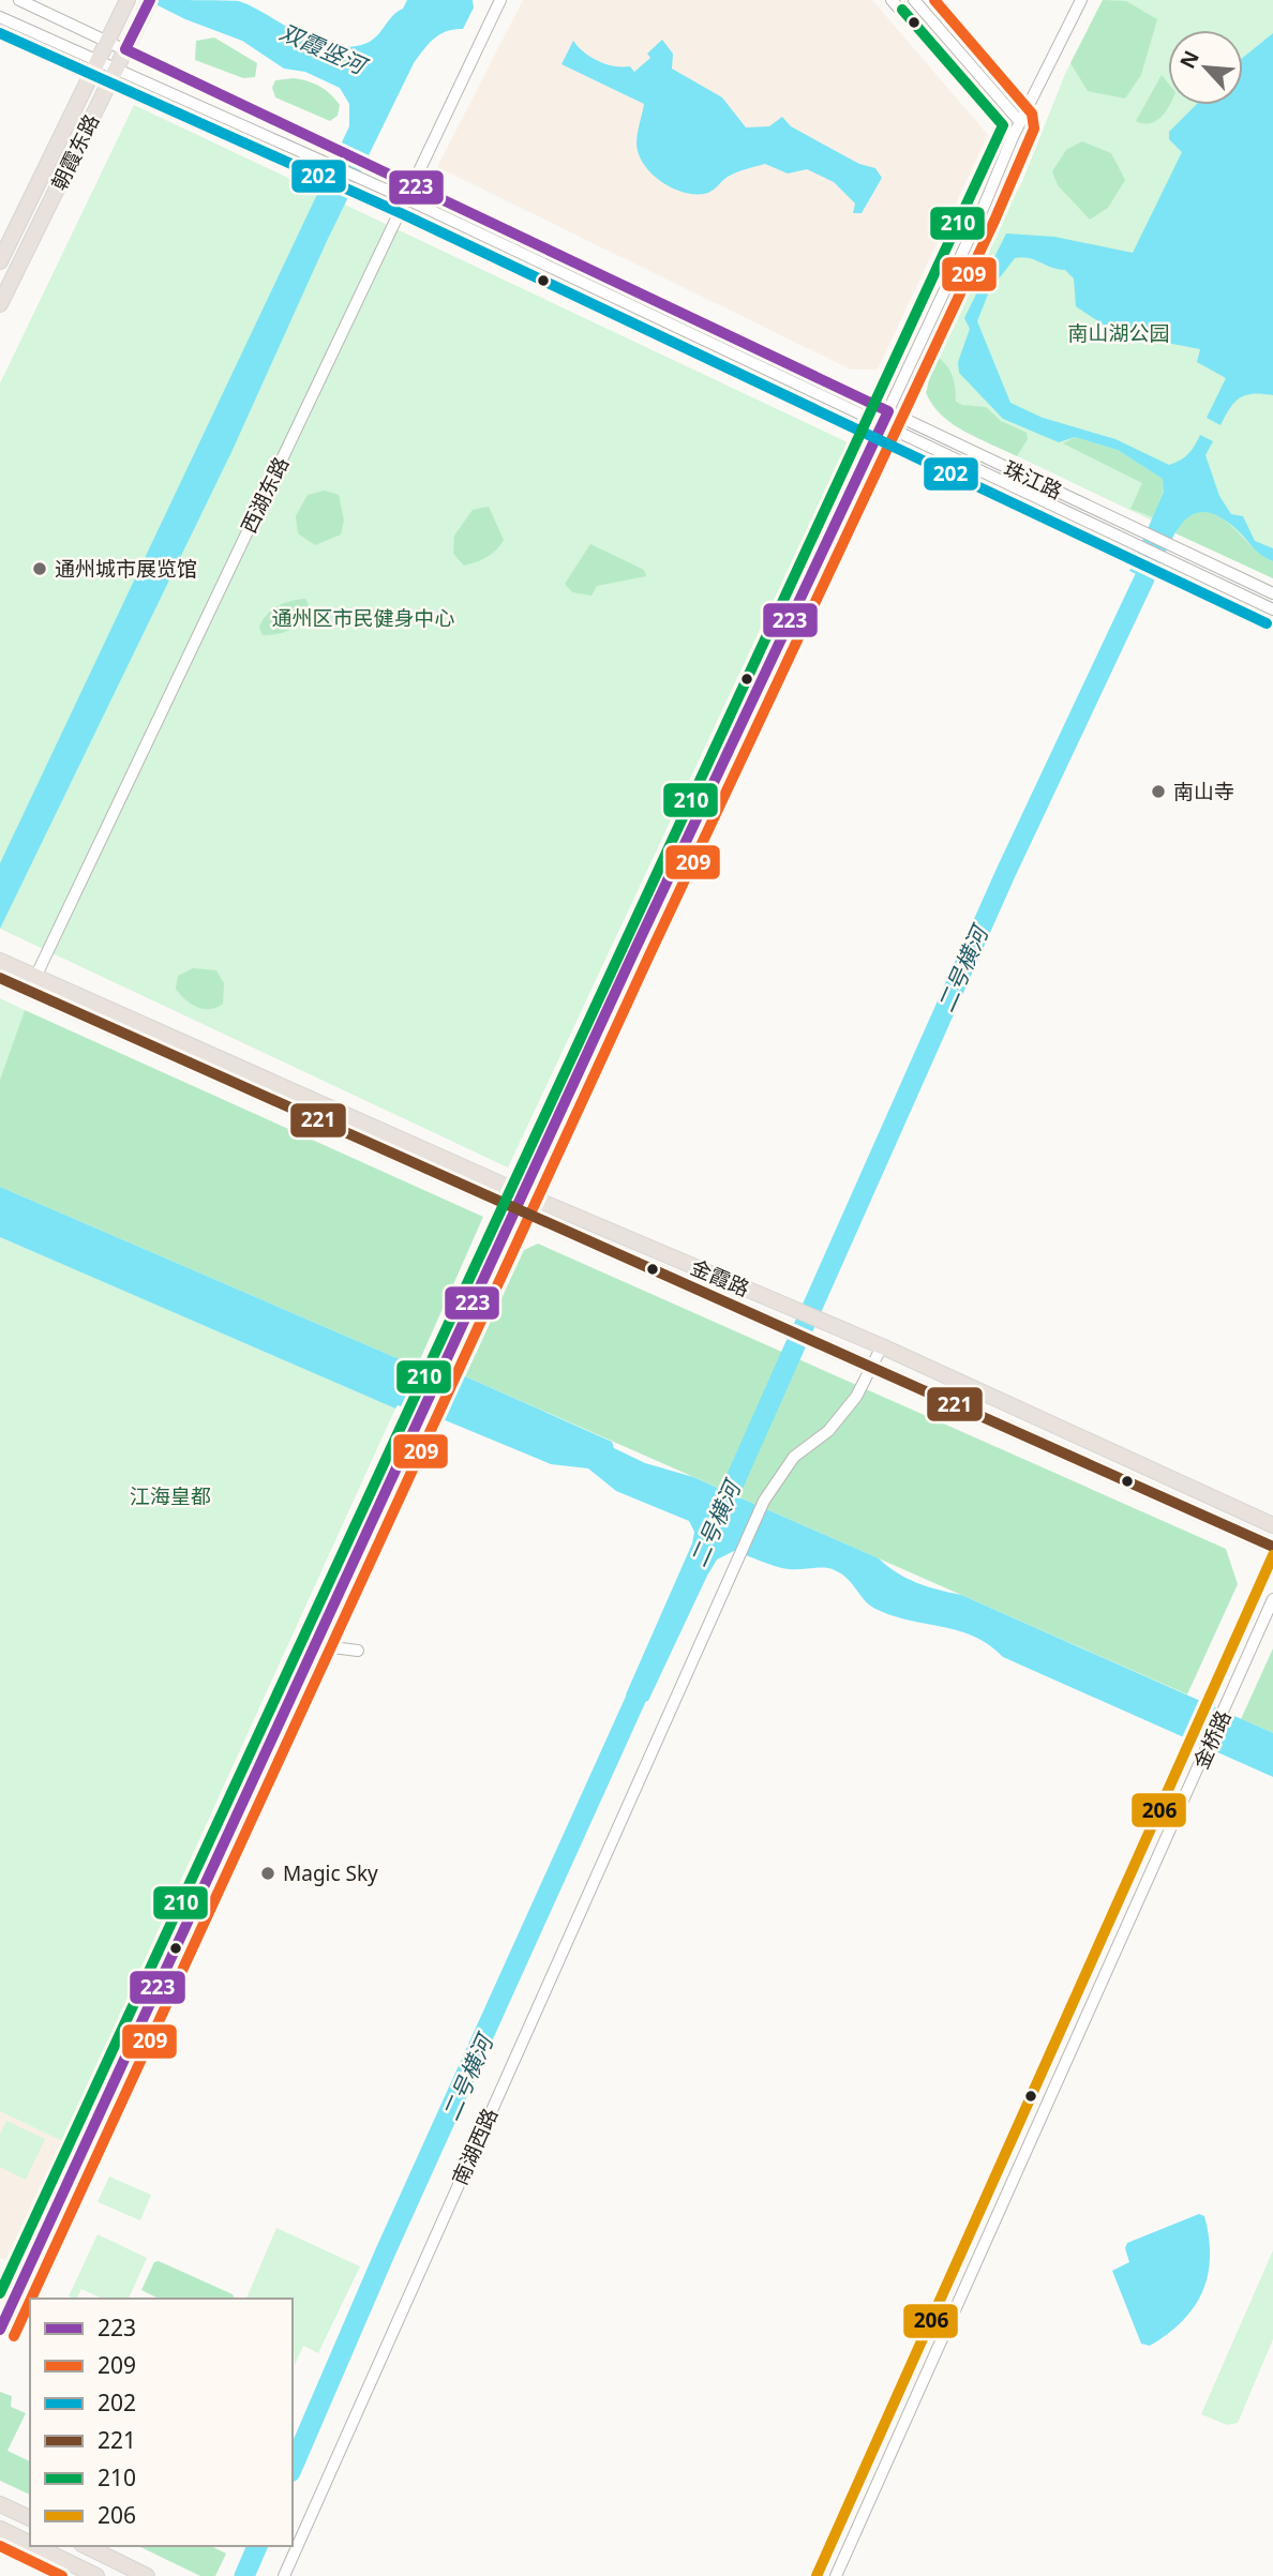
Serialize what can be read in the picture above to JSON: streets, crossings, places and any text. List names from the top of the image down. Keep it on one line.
{"streets":{"main road":["朝霞东路","金霞路"],"street":["珠江路","西湖东路","金桥路","南湖西路"]},"crossings":[["朝霞东路","珠江路"],["珠江路","西湖东路"],["西湖东路","金霞路"],["金霞路","南湖西路"]],"water":["双霞竖河","二号横河"],"parks":["南山湖公园","通州区市民健身中心","江海皇都"],"places":["通州城市展览馆","南山寺","Magic Sky"],"lines":["transit line 223","transit line 209","transit line 210","transit line 202","transit line 221","transit line 206"],"legend":["223","209","202","221","210","206"],"north":"top left"}
